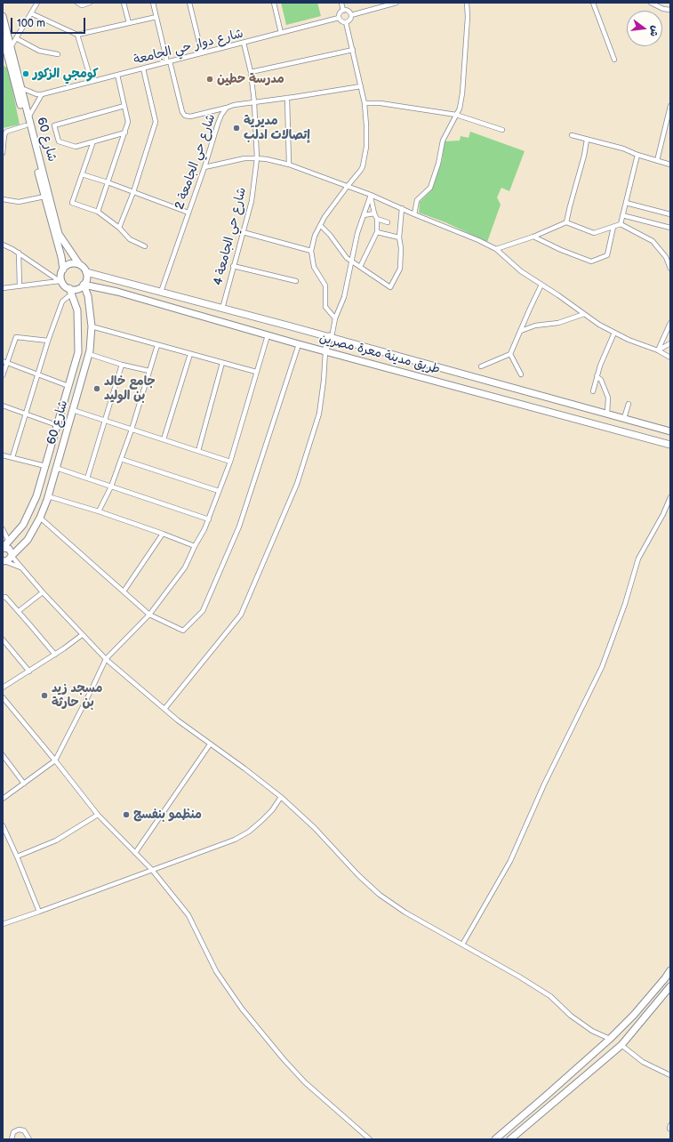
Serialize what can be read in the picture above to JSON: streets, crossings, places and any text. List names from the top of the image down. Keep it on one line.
{"streets":{"main road":["شارع 60","طريق مدينة معرة مصرين"],"street":["شارع دوار حي الجامعة","شارع حي الجامعة 2","شارع حي الجامعة 4"]},"crossings":[["شارع دوار حي الجامعة","شارع 60"],["شارع دوار حي الجامعة","شارع حي الجامعة 4"],["شارع 60","طريق مدينة معرة مصرين"],["شارع حي الجامعة 2","شارع حي الجامعة 4"],["شارع حي الجامعة 2","طريق مدينة معرة مصرين"],["شارع حي الجامعة 4","طريق مدينة معرة مصرين"]],"places":["كومجي الزكور","مدرسة حطين","مديرية إتصالات ادلب","جامع خالد بن الوليد","مسجد زيد بن حارثة","منظمو بنفسج"],"scale_bar":"100 m","north":"right"}
